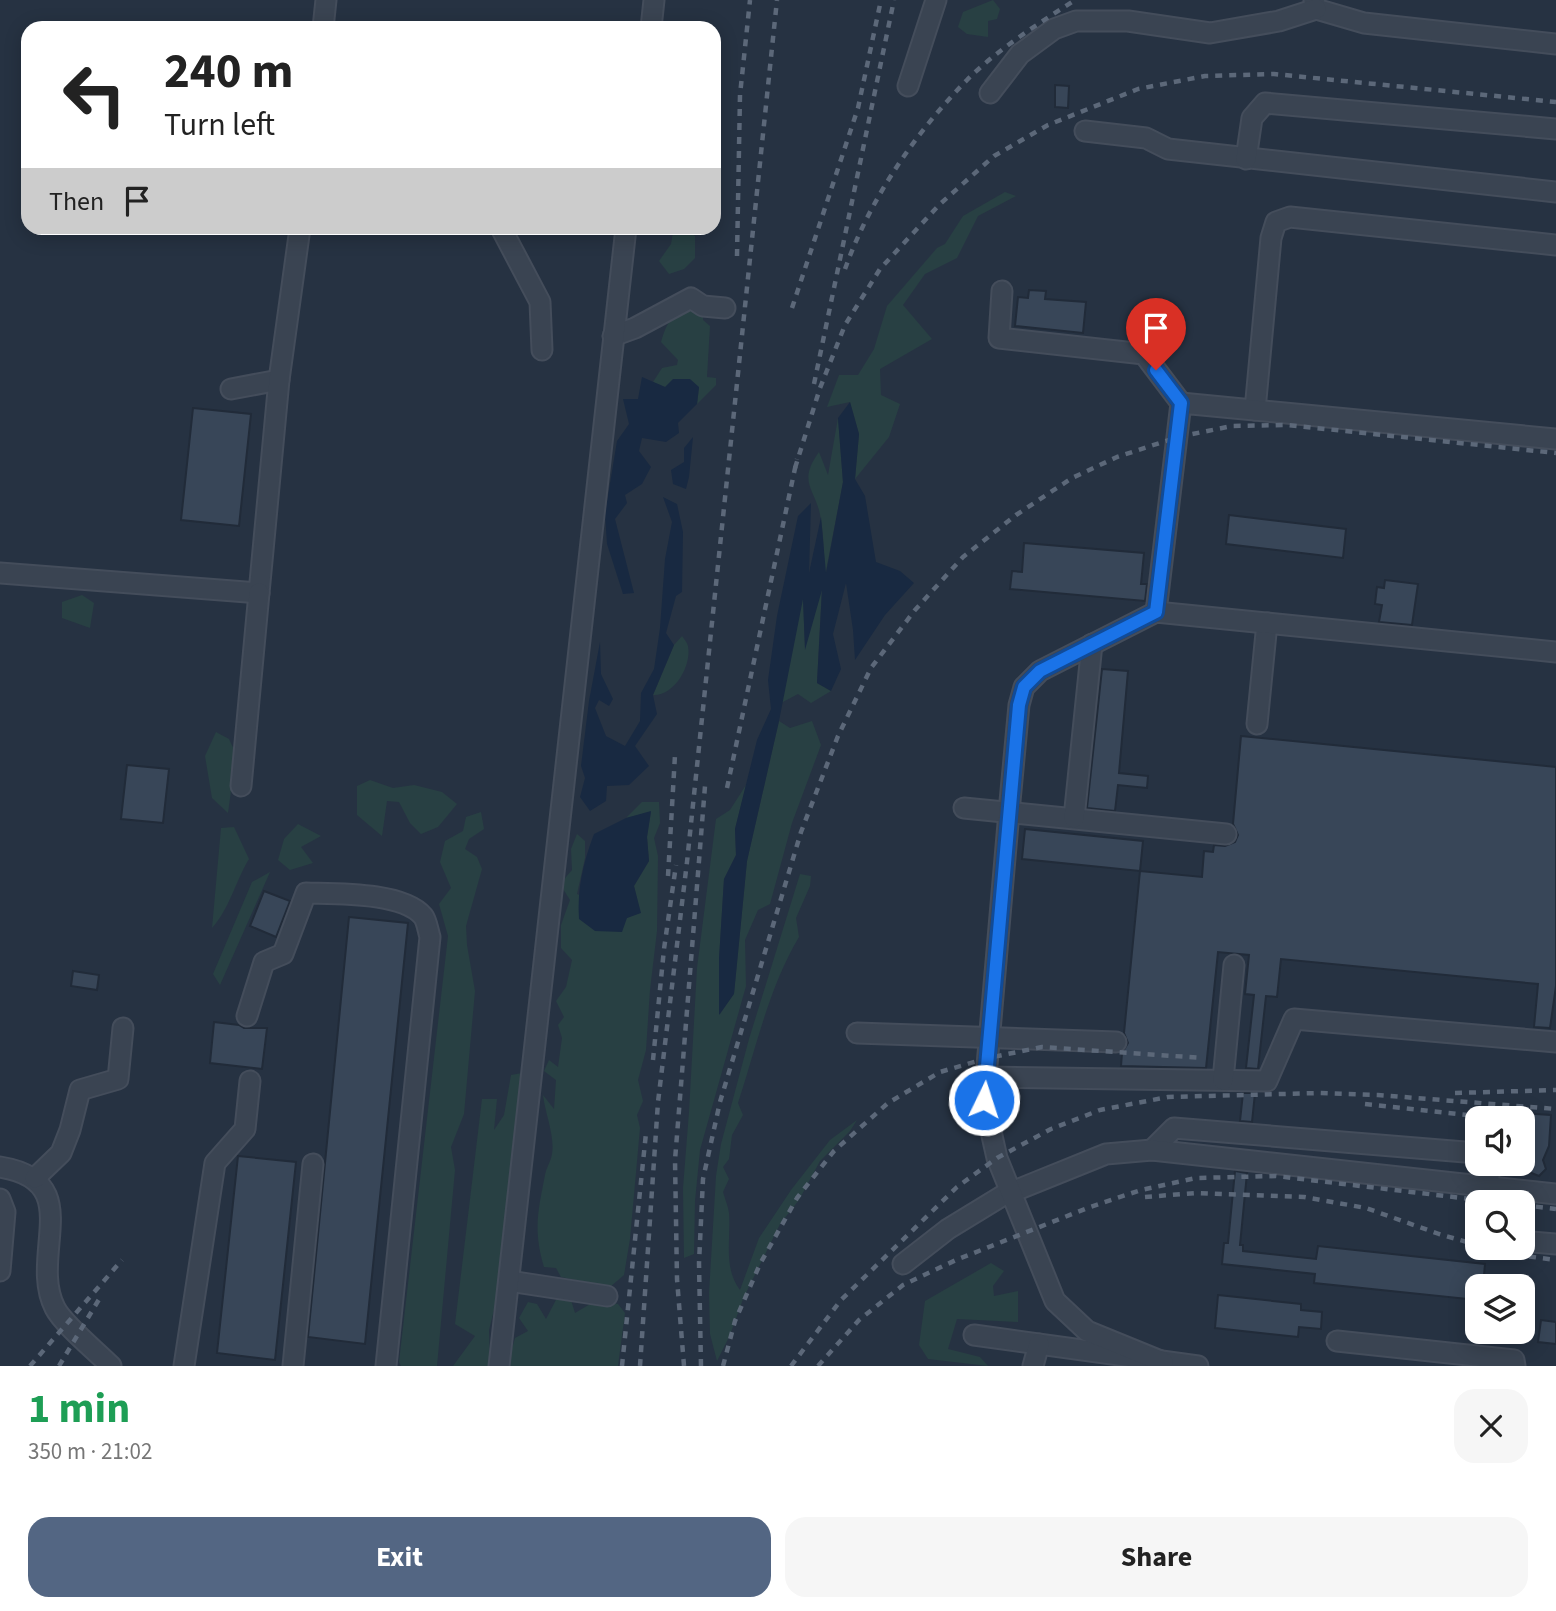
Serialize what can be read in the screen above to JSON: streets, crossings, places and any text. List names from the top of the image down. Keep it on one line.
{"page":{"turn":["240 m","Turn left"],"then":"Then","heading":["1 min","350 m · 21:02"],"buttons":["Exit","Share"]}}
